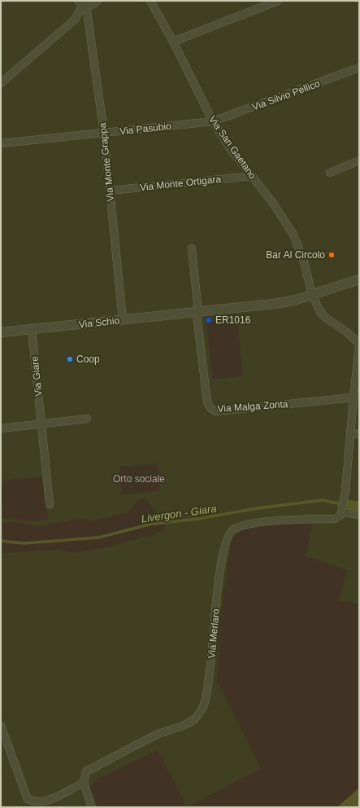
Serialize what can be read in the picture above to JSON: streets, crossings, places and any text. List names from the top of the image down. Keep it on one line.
{"streets":{"street":["Via Silvio Pellico","Via Pasubio","Via San Gaetano","Via Monte Grappa","Via Monte Ortigara","Via Schio","Via Giare","Via Malga Zonta","Via Merlaro"]},"crossings":[["Via Silvio Pellico","Via Pasubio"],["Via Silvio Pellico","Via San Gaetano"],["Via Pasubio","Via San Gaetano"],["Via Pasubio","Via Monte Grappa"],["Via San Gaetano","Via Monte Ortigara"],["Via San Gaetano","Via Schio"],["Via Monte Grappa","Via Monte Ortigara"],["Via Monte Grappa","Via Schio"],["Via Schio","Via Giare"],["Via Schio","Via Malga Zonta"]],"water":["Livergon - Giara"],"parks":["Orto sociale"],"places":{"other":["Bar Al Circolo","Coop"],"transit":["ER1016"]}}
